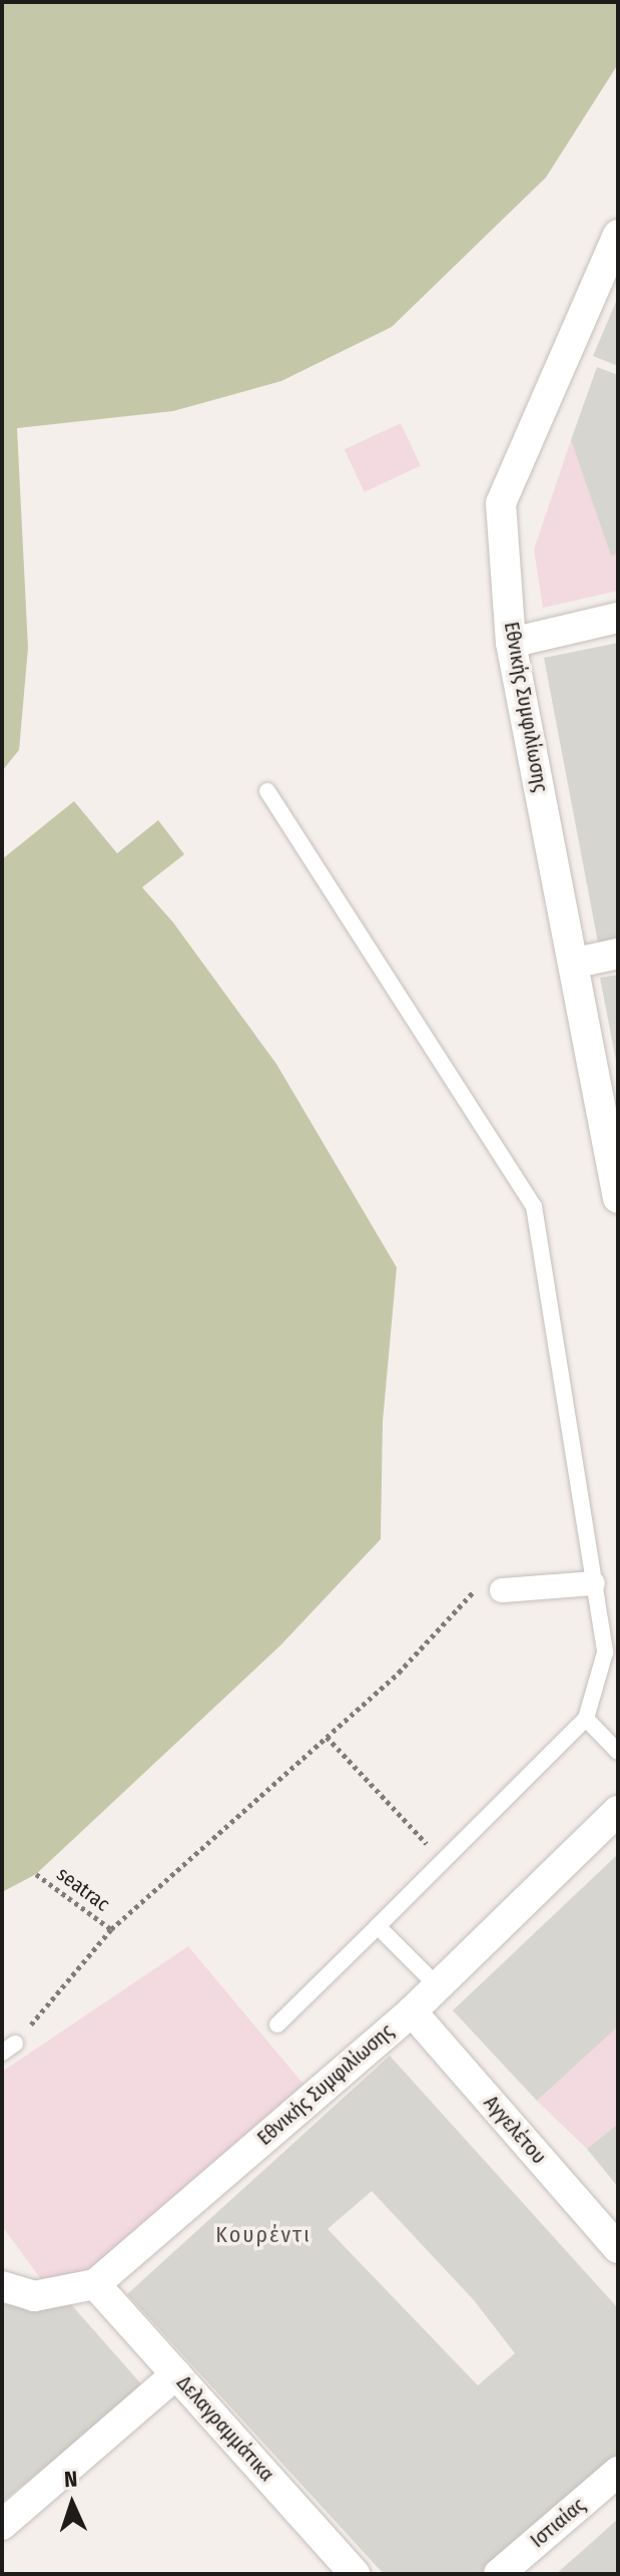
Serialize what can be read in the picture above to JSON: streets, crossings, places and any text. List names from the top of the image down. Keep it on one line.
{"streets":{"street":["Εθνικής Συμφιλίωσης","Αγγελέτου","Δελαγραμμάτικα","Ιστιαίας"],"path":["seatrac"]},"crossings":[["Εθνικής Συμφιλίωσης","Αγγελέτου"],["Εθνικής Συμφιλίωσης","Δελαγραμμάτικα"]],"districts":["Κουρέντι"],"north":"top"}
